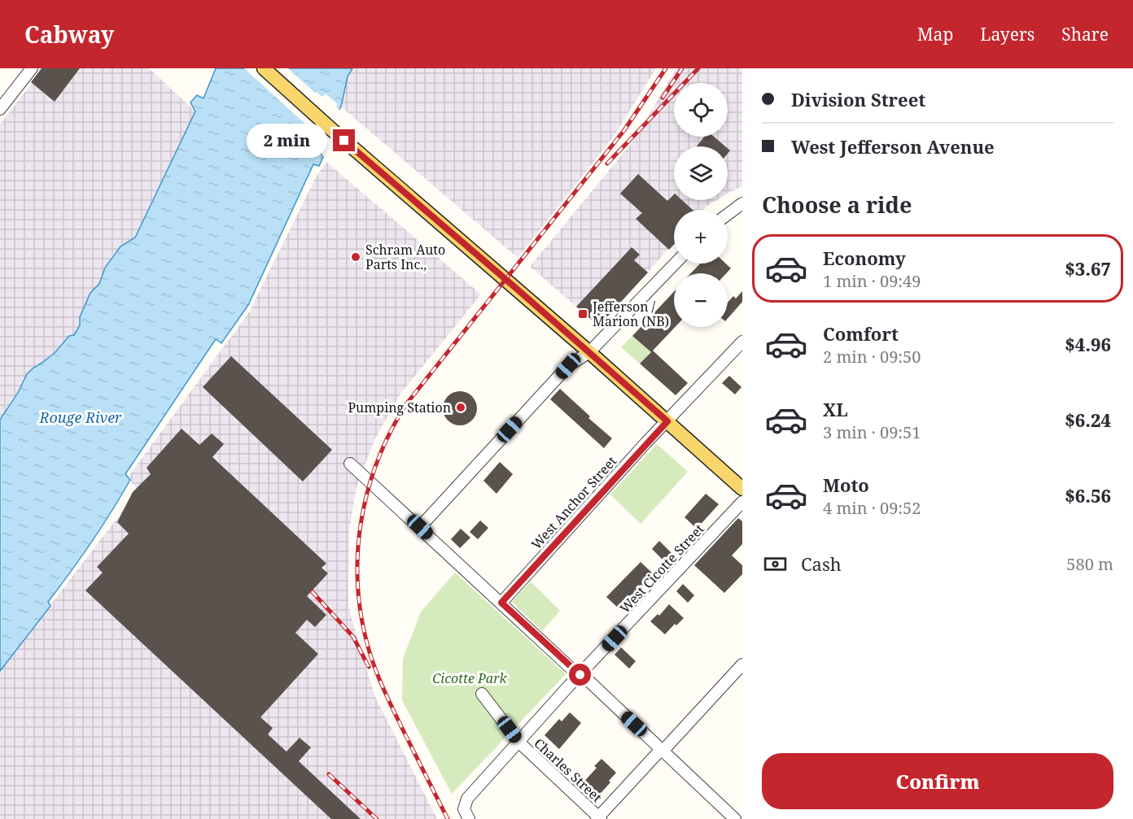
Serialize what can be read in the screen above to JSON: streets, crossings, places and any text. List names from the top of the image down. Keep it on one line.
{"streets":{"street":["West Anchor Street","West Cicotte Street","Charles Street"]},"crossings":[["West Cicotte Street","Charles Street"]],"water":["Rouge River"],"parks":["Cicotte Park"],"places":{"other":["Schram Auto Parts Inc.,","Pumping Station"],"transit":["Jefferson / Marion (NB)"]},"page":{"header":"Cabway","nav":["Map","Layers","Share"],"banner":["Division Street","West Jefferson Avenue"],"map_buttons":["+","−"],"bubble":"2 min","heading":"Choose a ride","list":[{"name":"Economy","note":"1 min · 09:49","value":"$3.67"},{"name":"Comfort","note":"2 min · 09:50","value":"$4.96"},{"name":"XL","note":"3 min · 09:51","value":"$6.24"},{"name":"Moto","note":"4 min · 09:52","value":"$6.56"}],"pay":["Cash","580 m"],"buttons":"Confirm"}}
